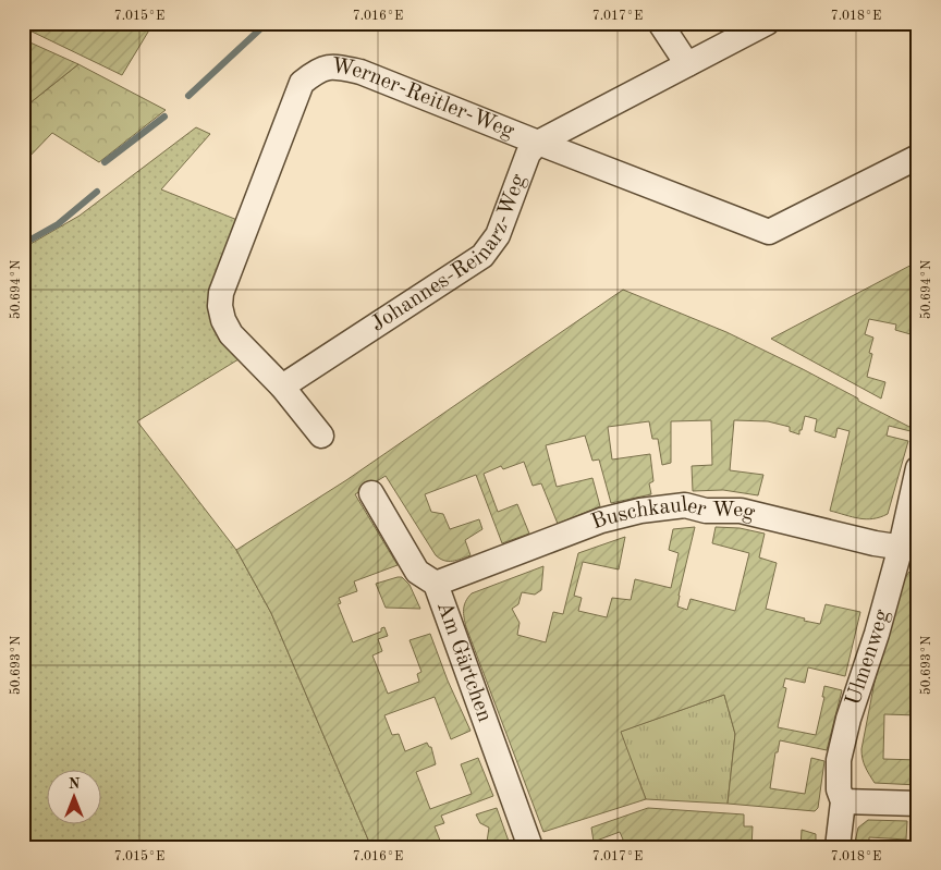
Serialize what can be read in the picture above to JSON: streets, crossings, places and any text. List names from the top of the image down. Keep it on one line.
{"streets":{"street":["Werner-Reitler-Weg","Johannes-Reinarz-Weg","Buschkauler Weg","Ulmenweg","Am Gärtchen"]},"crossings":[["Werner-Reitler-Weg","Johannes-Reinarz-Weg"],["Buschkauler Weg","Ulmenweg"],["Buschkauler Weg","Am Gärtchen"]],"north":"top","coordinates":["7.015°E","7.016°E","7.017°E","7.018°E","50.694°N","50.693°N"]}
